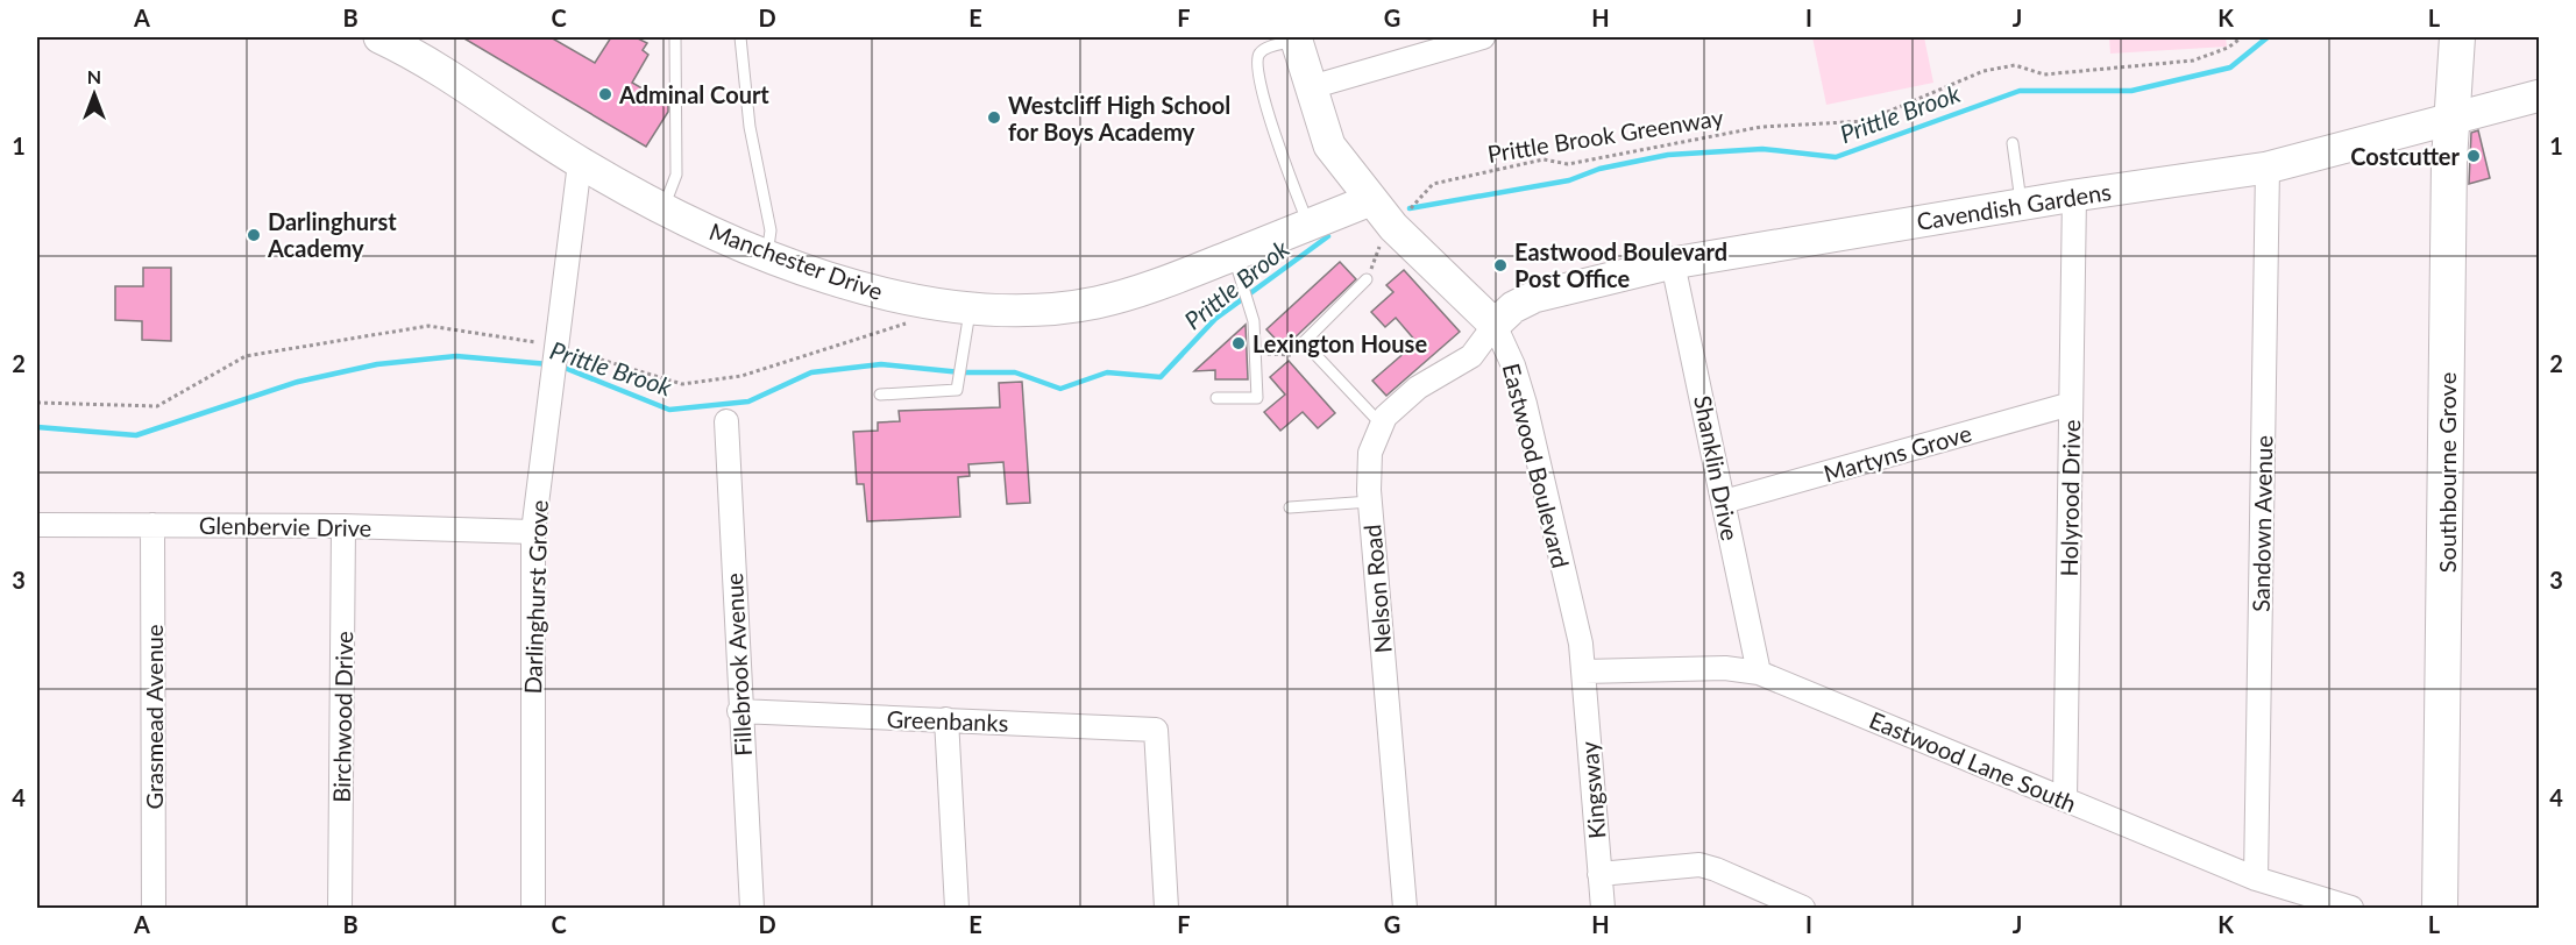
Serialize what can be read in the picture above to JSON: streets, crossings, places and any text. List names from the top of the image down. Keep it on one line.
{"streets":{"main road":["Southbourne Grove"],"street":["Cavendish Gardens","Manchester Drive","Martyns Grove","Eastwood Boulevard","Shanklin Drive","Holyrood Drive","Sandown Avenue","Glenbervie Drive","Nelson Road","Darlinghurst Grove","Fillebrook Avenue","Grasmead Avenue","Birchwood Drive","Greenbanks","Eastwood Lane South","Kingsway"],"path":["Prittle Brook Greenway"]},"crossings":[["Prittle Brook Greenway","Eastwood Boulevard"],["Cavendish Gardens","Eastwood Boulevard"],["Cavendish Gardens","Shanklin Drive"],["Cavendish Gardens","Southbourne Grove"],["Cavendish Gardens","Holyrood Drive"],["Cavendish Gardens","Sandown Avenue"],["Cavendish Gardens","Nelson Road"],["Manchester Drive","Eastwood Boulevard"],["Manchester Drive","Darlinghurst Grove"],["Martyns Grove","Shanklin Drive"],["Martyns Grove","Holyrood Drive"],["Eastwood Boulevard","Nelson Road"],["Eastwood Boulevard","Eastwood Lane South"],["Eastwood Boulevard","Kingsway"],["Shanklin Drive","Eastwood Lane South"],["Holyrood Drive","Eastwood Lane South"],["Sandown Avenue","Eastwood Lane South"],["Glenbervie Drive","Darlinghurst Grove"],["Glenbervie Drive","Grasmead Avenue"],["Glenbervie Drive","Birchwood Drive"],["Fillebrook Avenue","Greenbanks"],["Eastwood Lane South","Kingsway"]],"water":["Prittle Brook"],"places":["Adminal Court","Westcliff High School for Boys Academy","Costcutter","Darlinghurst Academy","Eastwood Boulevard Post Office","Lexington House"],"north":"top","grid":{"columns":["A","B","C","D","E","F","G","H","I","J","K","L"],"rows":["1","2","3","4"]}}
